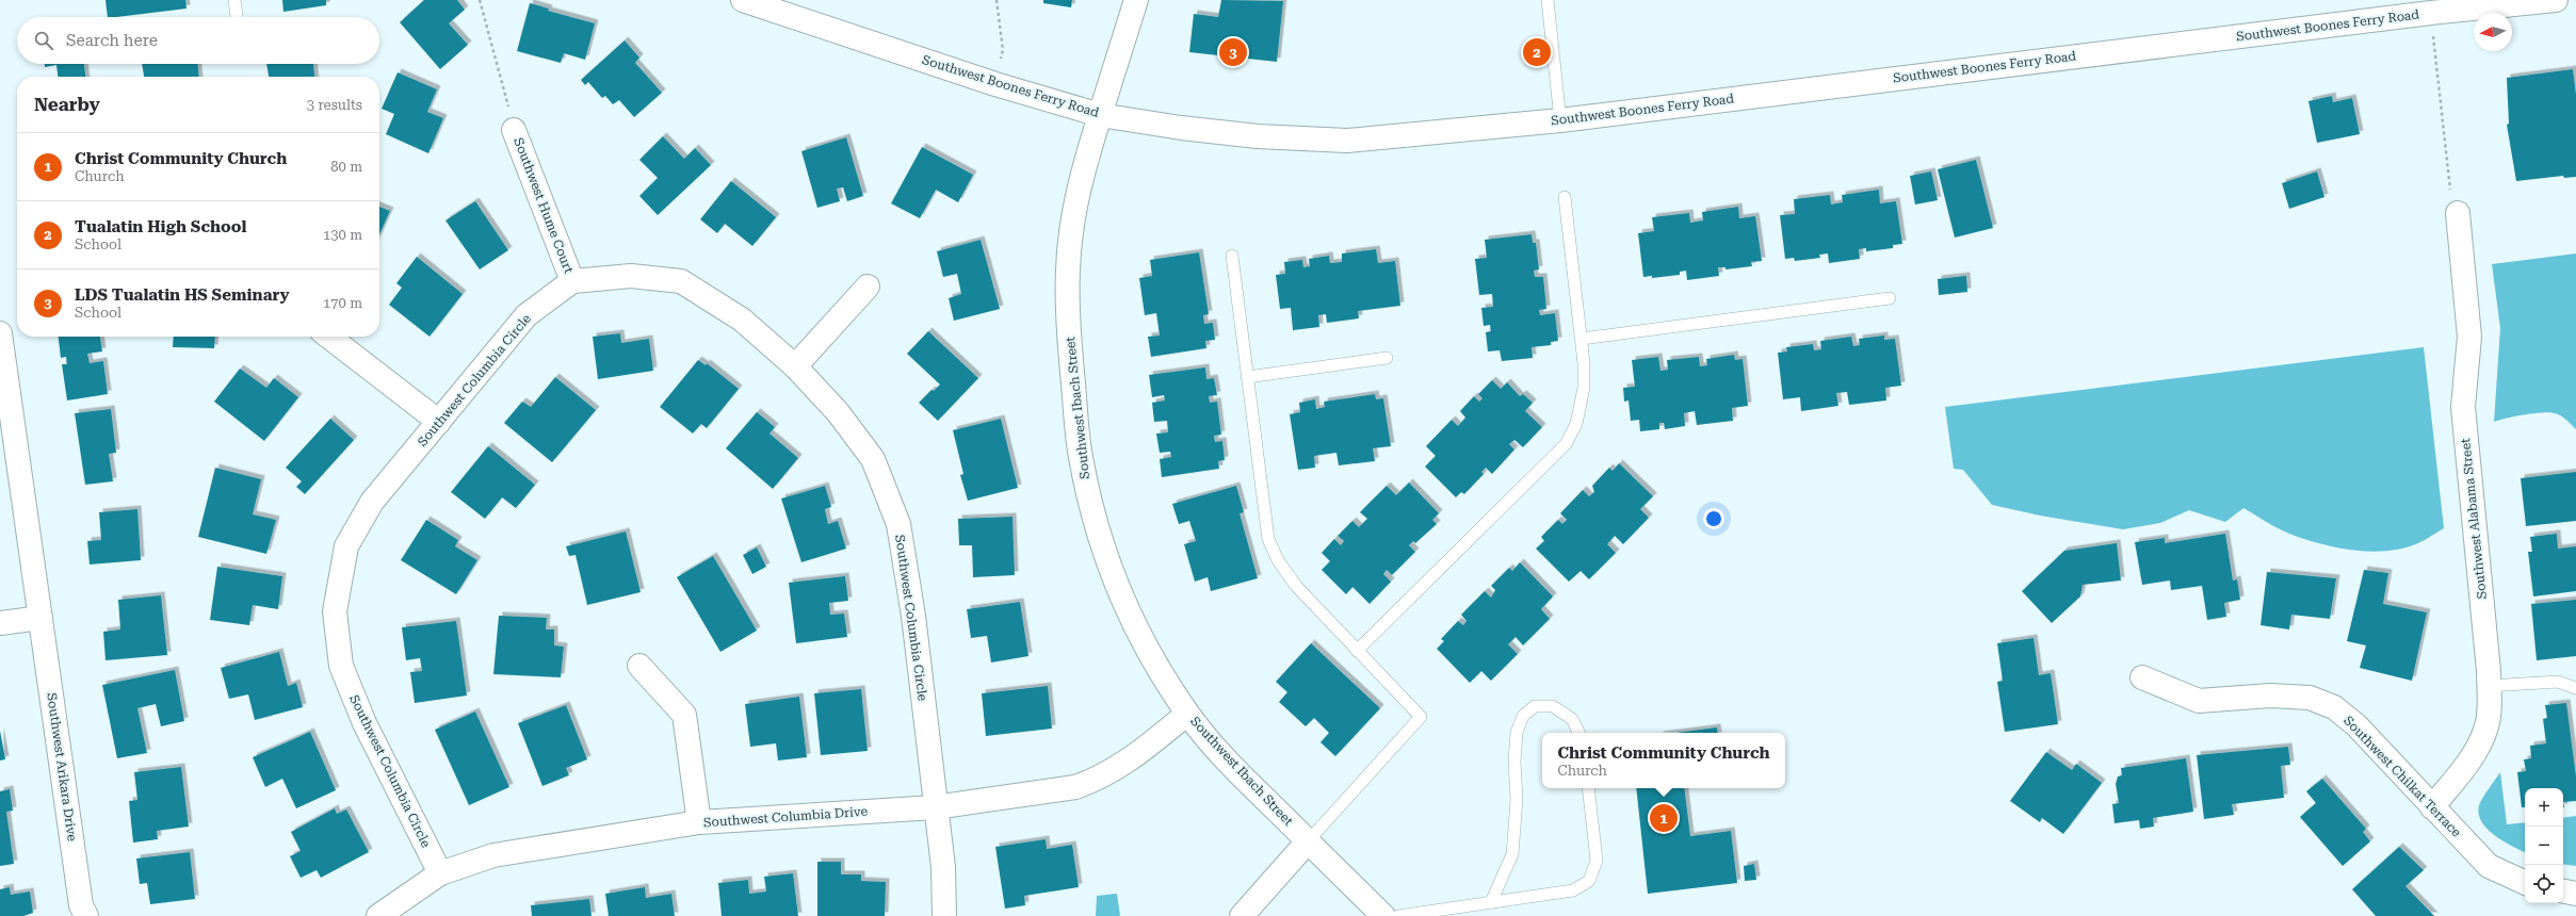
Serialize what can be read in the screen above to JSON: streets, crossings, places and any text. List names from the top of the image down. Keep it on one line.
{"streets":{"street":["Southwest Boones Ferry Road","Southwest Hume Court","Southwest Columbia Circle","Southwest Ibach Street","Southwest Alabama Street","Southwest Arikara Drive","Southwest Chilkat Terrace","Southwest Columbia Drive"]},"crossings":[["Southwest Boones Ferry Road","Southwest Ibach Street"],["Southwest Hume Court","Southwest Columbia Circle"],["Southwest Columbia Circle","Southwest Columbia Drive"],["Southwest Ibach Street","Southwest Columbia Drive"],["Southwest Alabama Street","Southwest Chilkat Terrace"]],"north":"left","page":{"search":"Search here","pins":["2","3","1"],"heading":["Nearby","3 results"],"list":[{"mark":"1","name":"Christ Community Church","note":"Church","value":"80 m"},{"mark":"2","name":"Tualatin High School","note":"School","value":"130 m"},{"mark":"3","name":"LDS Tualatin HS Seminary","note":"School","value":"170 m"}],"popup":["Christ Community Church","Church"],"map_buttons":["+","−"]}}
